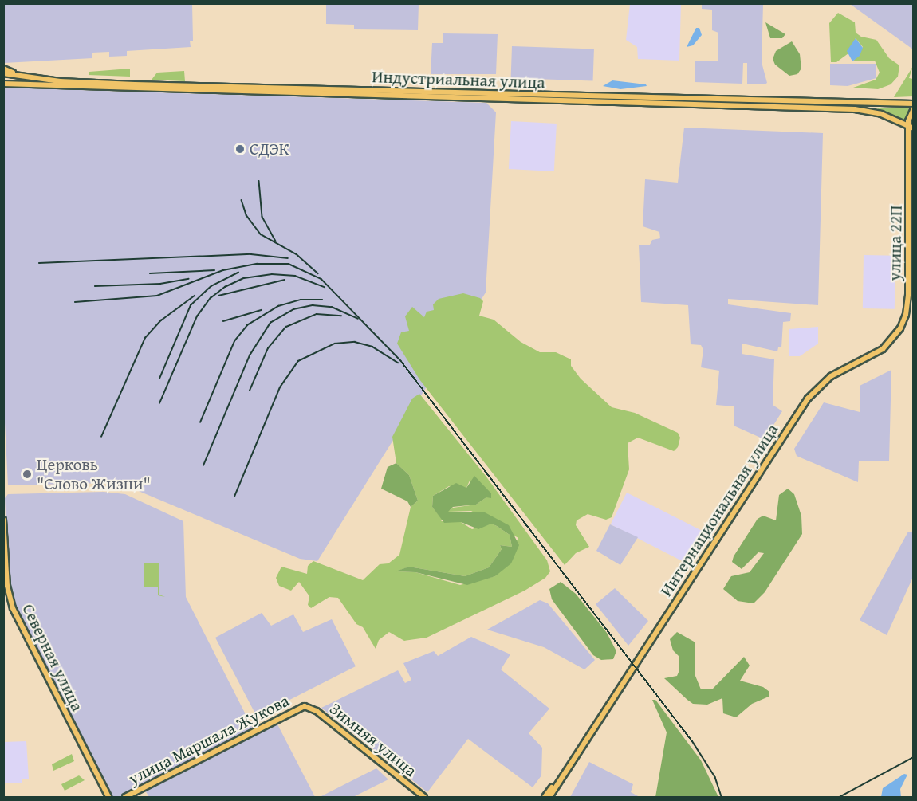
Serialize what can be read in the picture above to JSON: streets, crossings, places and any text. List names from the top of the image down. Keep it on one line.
{"streets":{"main road":["Индустриальная улица","улица 22П","Интернациональная улица","Северная улица","улица Маршала Жукова","Зимняя улица"]},"crossings":[["Индустриальная улица","улица 22П"],["улица 22П","Интернациональная улица"],["улица Маршала Жукова","Зимняя улица"]],"places":["СДЭК","Церковь \"Слово Жизни\""]}
